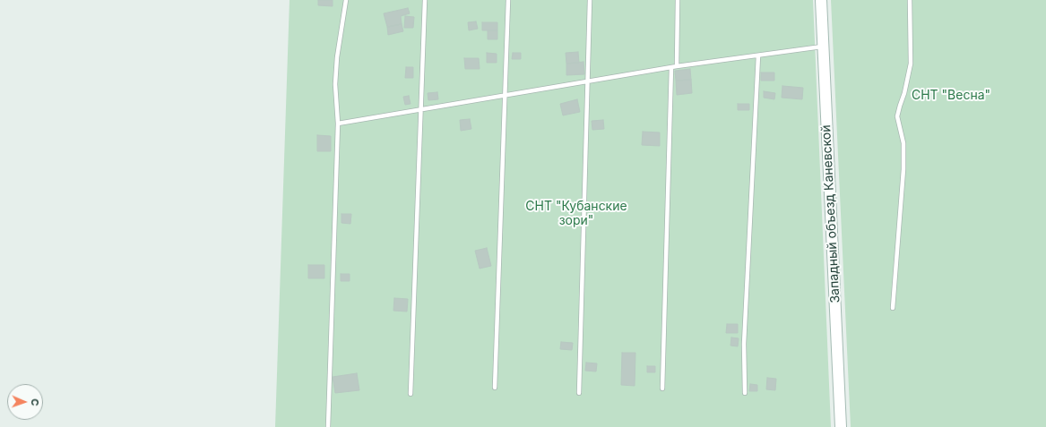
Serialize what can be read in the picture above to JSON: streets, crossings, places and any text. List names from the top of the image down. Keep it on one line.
{"streets":{"main road":["Западный объезд Каневской"]},"parks":["СНТ \"Весна\"","СНТ \"Кубанские зори\""],"north":"right"}
